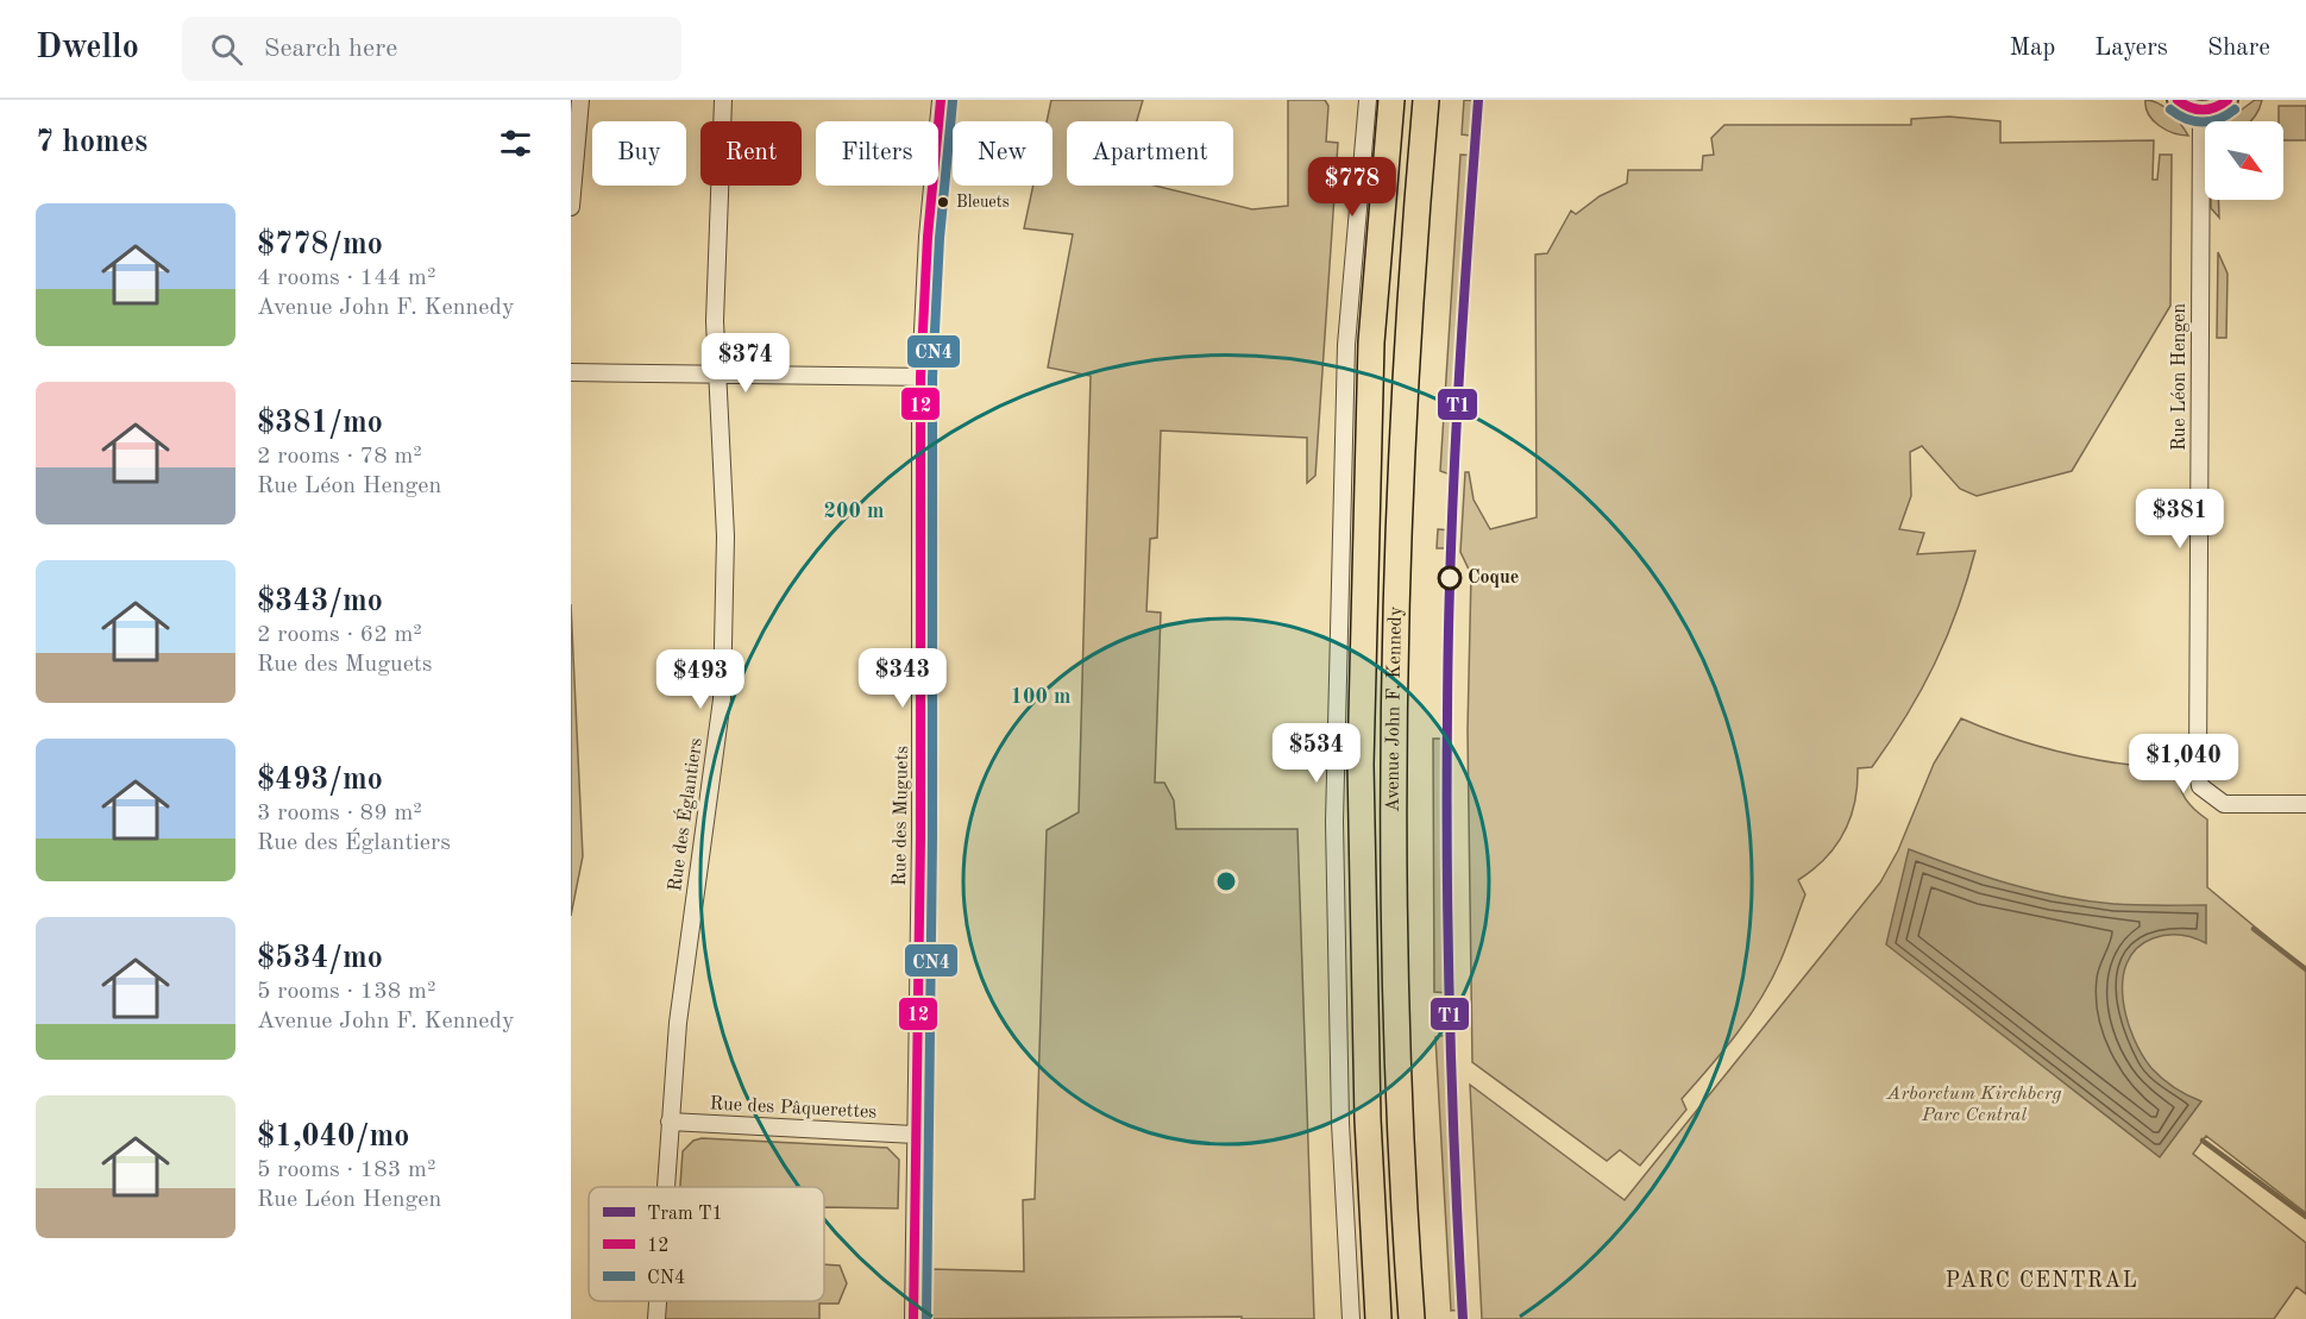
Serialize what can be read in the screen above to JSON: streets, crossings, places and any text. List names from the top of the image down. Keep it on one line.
{"streets":{"main road":["Avenue John F. Kennedy"],"street":["Rue Léon Hengen","Rue des Églantiers","Rue des Muguets","Rue des Pâquerettes"]},"crossings":[["Rue des Églantiers","Rue des Pâquerettes"],["Rue des Muguets","Rue des Pâquerettes"]],"districts":["PARC CENTRAL"],"parks":["Arboretum Kirchberg Parc Central"],"places":["Bleuets","Coque"],"lines":["tram line T1","transit line 12","transit line CN4"],"legend":["Tram T1","12","CN4"],"north":"bottom right","page":{"header":"Dwello","search":"Search here","nav":["Map","Layers","Share"],"heading":"7 homes","chip":["Buy","Rent","Filters","New","Apartment"],"price":["$778","$374","$381","$343","$493","$534","$1,040"],"list":[{"name":"$778/mo","note":"4 rooms · 144 m² · Avenue John F. Kennedy"},{"name":"$381/mo","note":"2 rooms · 78 m² · Rue Léon Hengen"},{"name":"$343/mo","note":"2 rooms · 62 m² · Rue des Muguets"},{"name":"$493/mo","note":"3 rooms · 89 m² · Rue des Églantiers"},{"name":"$534/mo","note":"5 rooms · 138 m² · Avenue John F. Kennedy"},{"name":"$1,040/mo","note":"5 rooms · 183 m² · Rue Léon Hengen"}]},"rings":["200 m","100 m"]}
